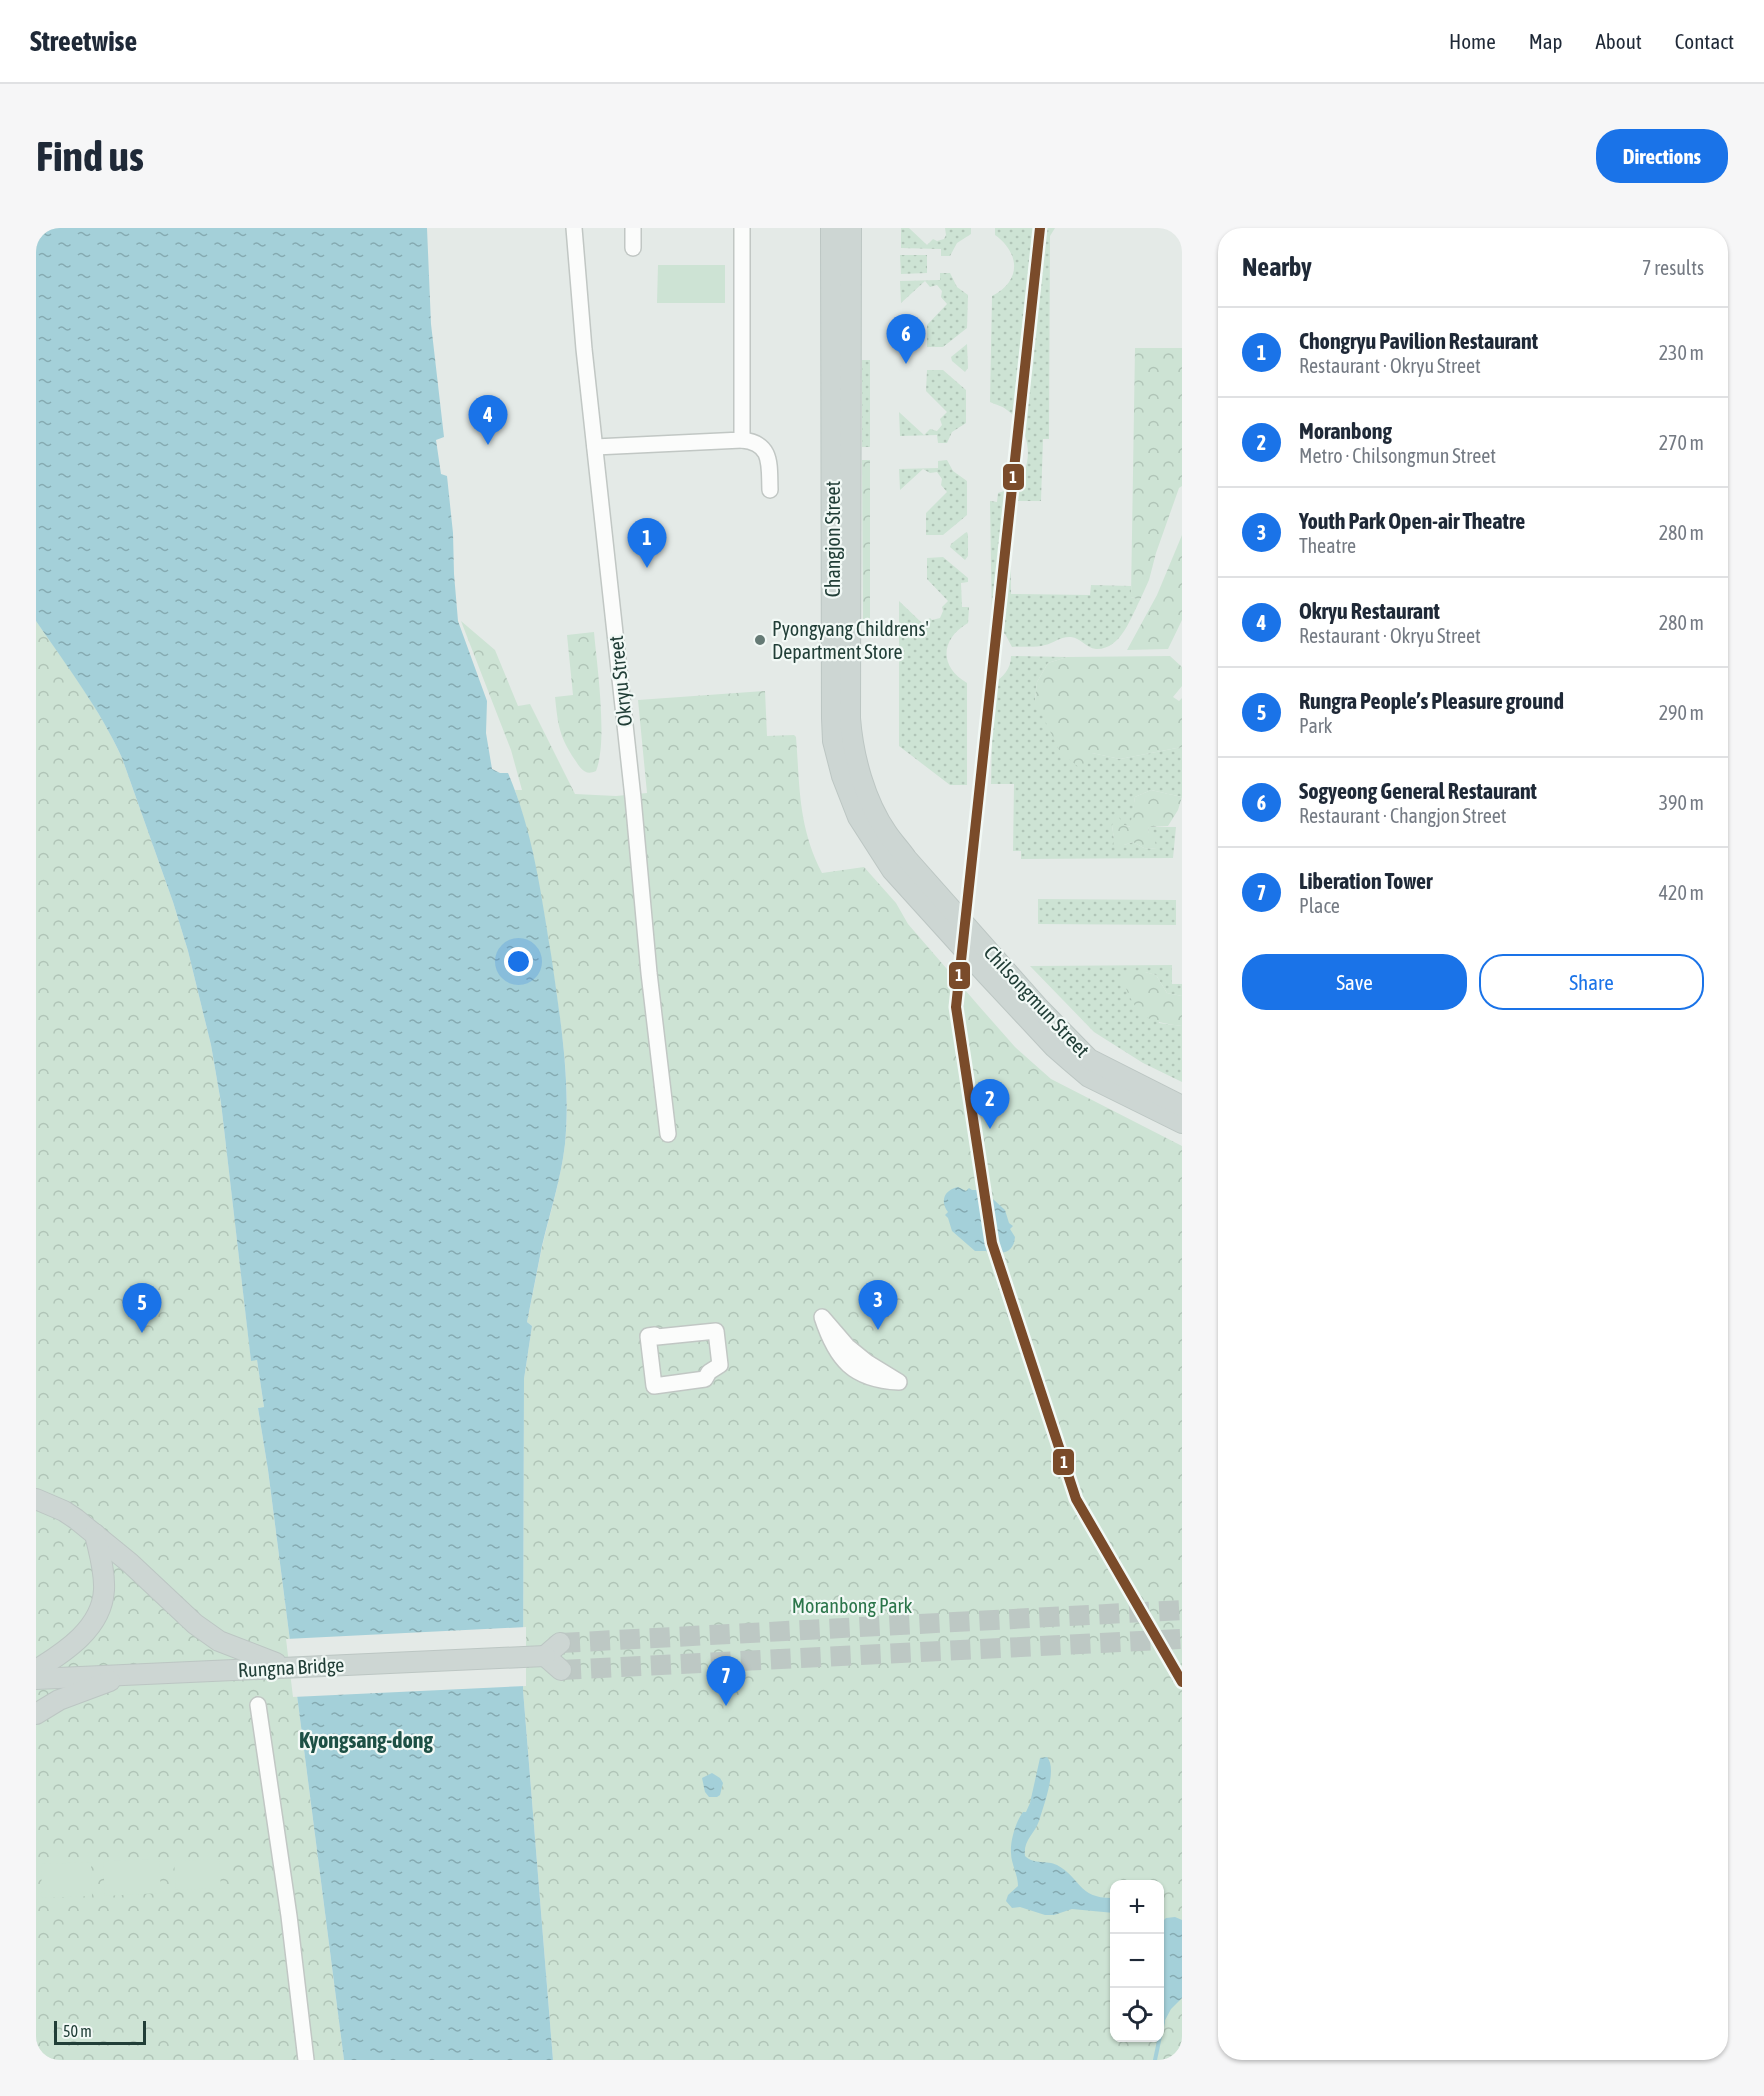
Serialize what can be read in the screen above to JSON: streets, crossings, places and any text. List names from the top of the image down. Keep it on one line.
{"streets":{"main road":["Changjon Street","Chilsongmun Street","Rungna Bridge"],"street":["Okryu Street"]},"crossings":[["Changjon Street","Chilsongmun Street"]],"districts":["Kyongsang-dong"],"parks":["Moranbong Park"],"places":["Pyongyang Childrens' Department Store"],"lines":["transit line 1"],"scale_bar":"50 m","page":{"header":"Streetwise","nav":["Home","Map","About","Contact"],"buttons":["Directions",["Save","Share"]],"title":"Find us","heading":["Nearby","7 results"],"list":[{"mark":"1","name":"Chongryu Pavilion Restaurant","note":"Restaurant · Okryu Street","value":"230 m"},{"mark":"2","name":"Moranbong","note":"Metro · Chilsongmun Street","value":"270 m"},{"mark":"3","name":"Youth Park Open-air Theatre","note":"Theatre","value":"280 m"},{"mark":"4","name":"Okryu Restaurant","note":"Restaurant · Okryu Street","value":"280 m"},{"mark":"5","name":"Rungra People’s Pleasure ground","note":"Park","value":"290 m"},{"mark":"6","name":"Sogyeong General Restaurant","note":"Restaurant · Changjon Street","value":"390 m"},{"mark":"7","name":"Liberation Tower","note":"Place","value":"420 m"}],"pins":["6","4","1","2","3","5","7"],"map_buttons":["+","−"],"scale":"50 m"}}
